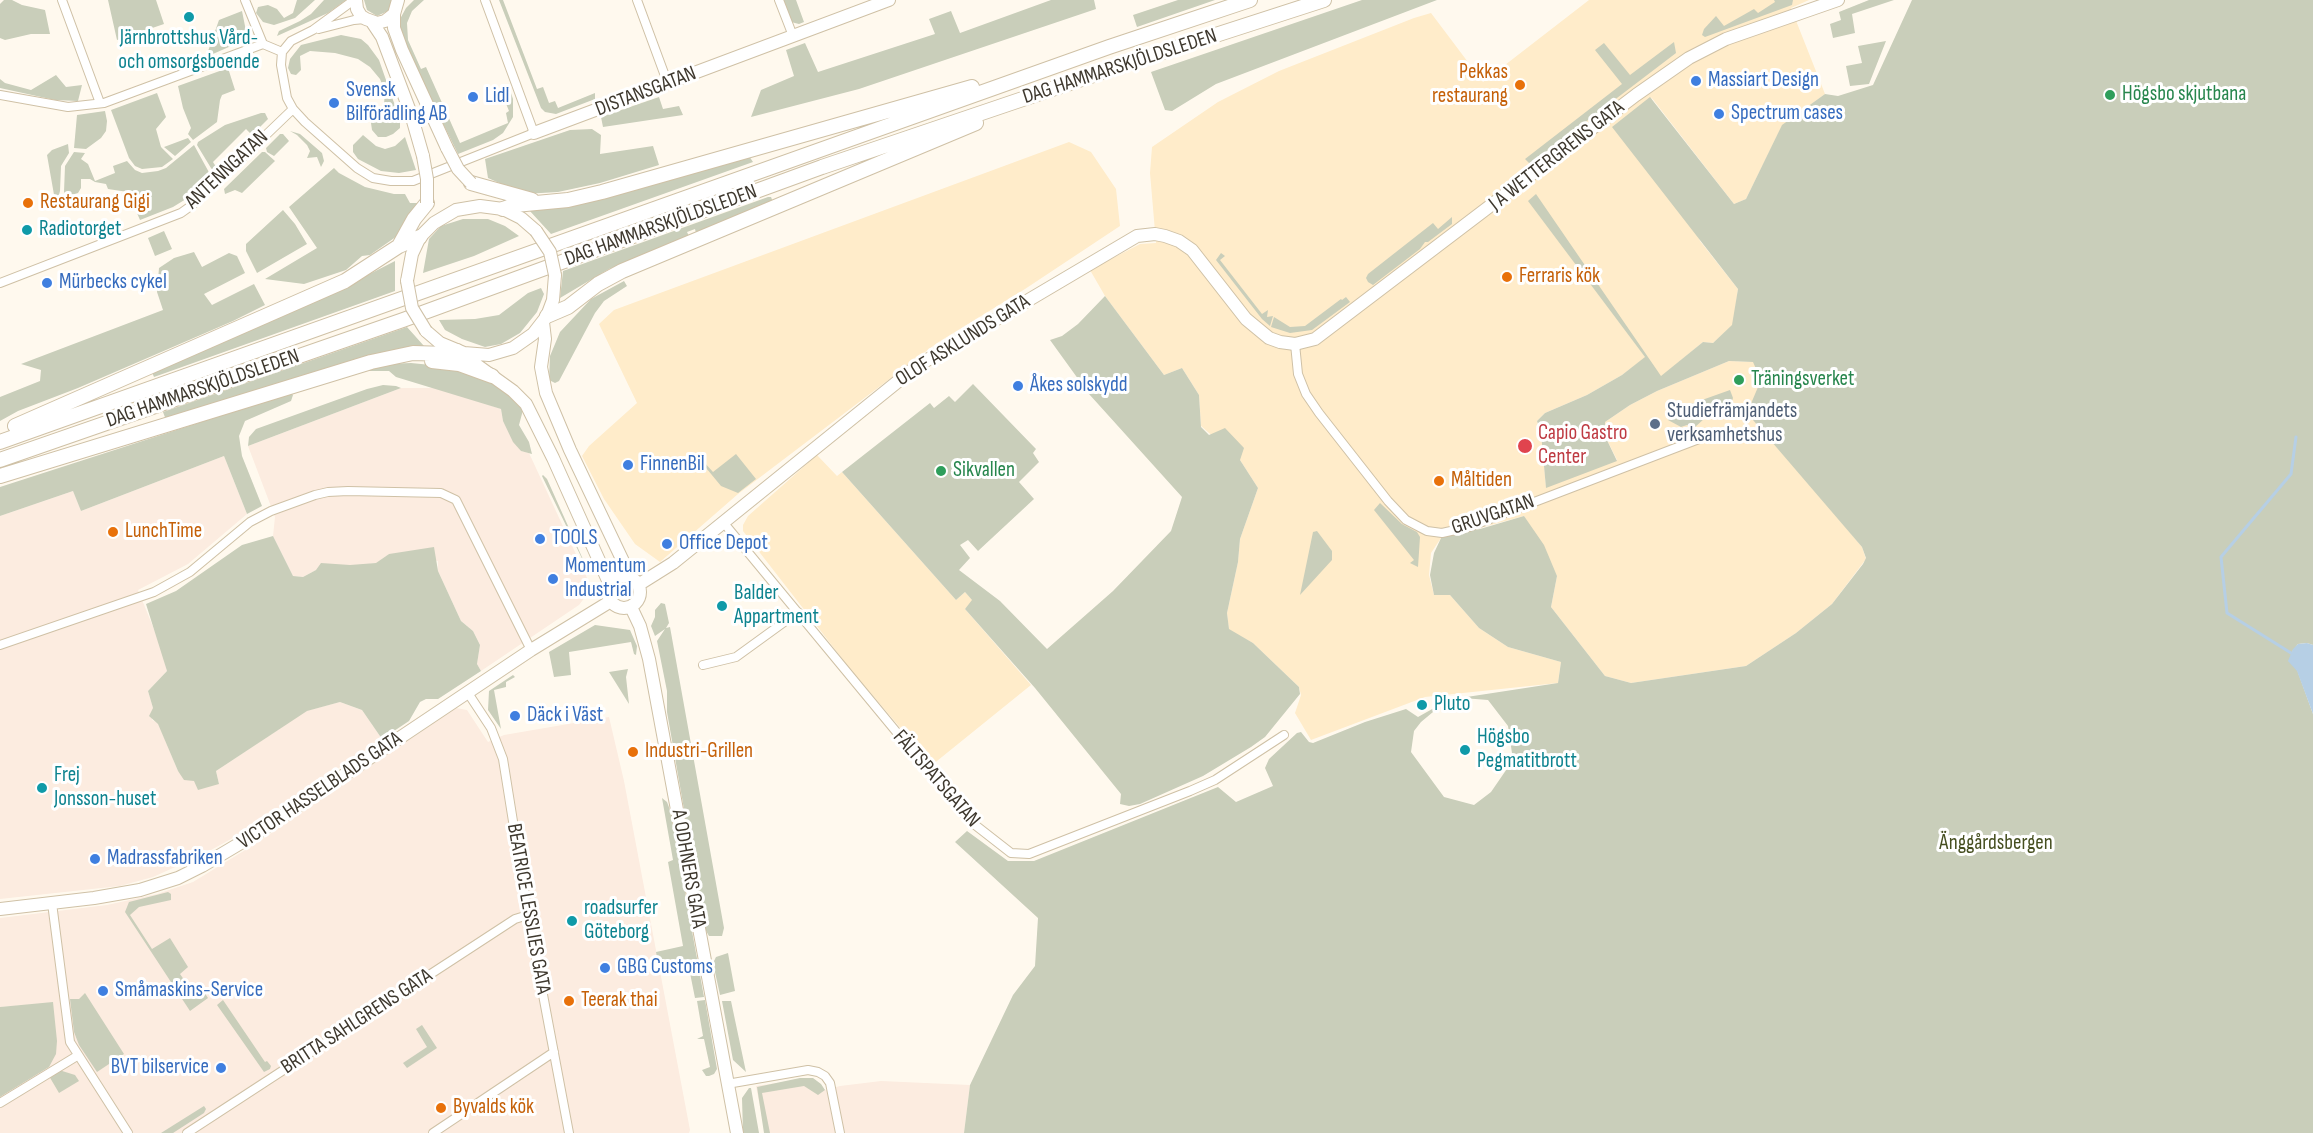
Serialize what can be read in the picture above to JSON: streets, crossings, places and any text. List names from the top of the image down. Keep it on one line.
{"streets":{"main road":["DAG HAMMARSKJÖLDSLEDEN"],"street":["DISTANSGATAN","J A WETTERGRENS GATA","ANTENNGATAN","OLOF ASKLUNDS GATA","GRUVGATAN","FÄLTSPATSGATAN","VICTOR HASSELBLADS GATA","A ODHNERS GATA","BEATRICE LESSLIES GATA","BRITTA SAHLGRENS GATA"]},"crossings":[["J A WETTERGRENS GATA","OLOF ASKLUNDS GATA"],["J A WETTERGRENS GATA","GRUVGATAN"],["OLOF ASKLUNDS GATA","GRUVGATAN"],["OLOF ASKLUNDS GATA","FÄLTSPATSGATAN"],["OLOF ASKLUNDS GATA","VICTOR HASSELBLADS GATA"],["OLOF ASKLUNDS GATA","A ODHNERS GATA"],["VICTOR HASSELBLADS GATA","A ODHNERS GATA"],["VICTOR HASSELBLADS GATA","BEATRICE LESSLIES GATA"],["BEATRICE LESSLIES GATA","BRITTA SAHLGRENS GATA"]],"parks":["Änggårdsbergen"],"places":["Järnbrottshus Vård- och omsorgsboende","Massiart Design","Pekkas restaurang","Högsbo skjutbana","Lidl","Svensk Bilförädling AB","Spectrum cases","Restaurang Gigi","Radiotorget","Ferraris kök","Mürbecks cykel","Träningsverket","Åkes solskydd","Studiefrämjandets verksamhetshus","Capio Gastro Center","FinnenBil","Sikvallen","Måltiden","LunchTime","TOOLS","Office Depot","Momentum Industrial","Balder Appartment","Pluto","Däck i Väst","Högsbo Pegmatitbrott","Industri-Grillen","Frej Jonsson-huset","Madrassfabriken","roadsurfer Göteborg","GBG Customs","Småmaskins-Service","Teerak thai","BVT bilservice","Byvalds kök"]}
